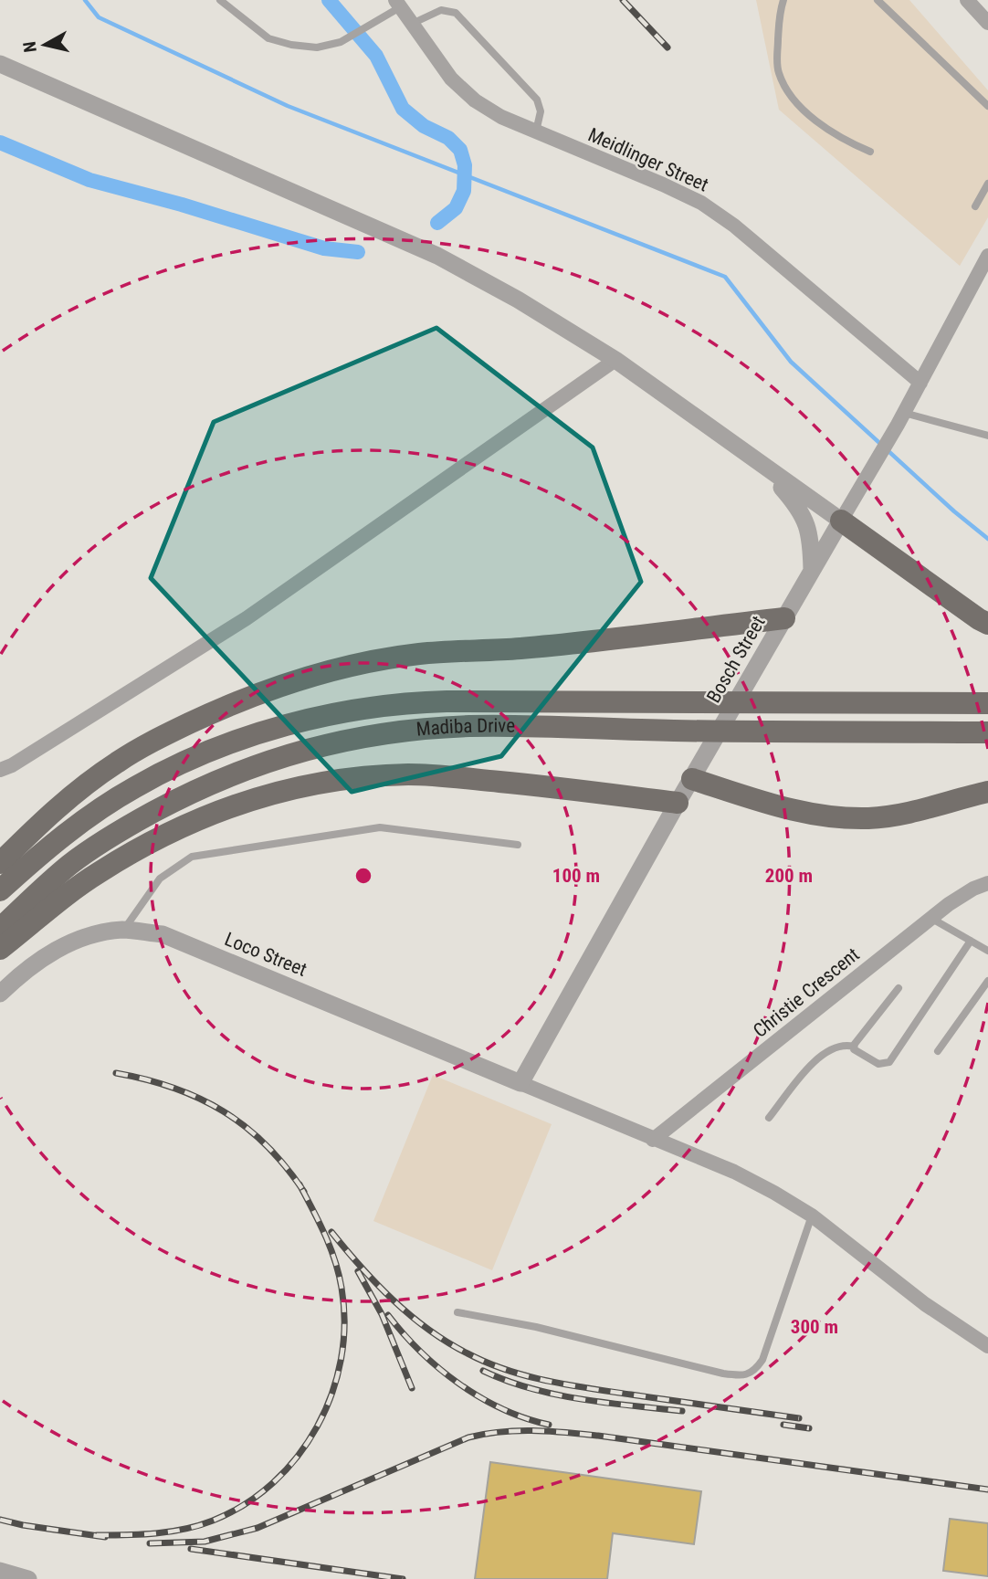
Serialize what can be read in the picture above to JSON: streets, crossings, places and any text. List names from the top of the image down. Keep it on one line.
{"streets":{"main road":["Madiba Drive"],"street":["Meidlinger Street","Bosch Street","Loco Street","Christie Crescent"]},"crossings":[["Meidlinger Street","Bosch Street"],["Bosch Street","Loco Street"]],"north":"left","rings":["100 m","200 m","300 m"]}
